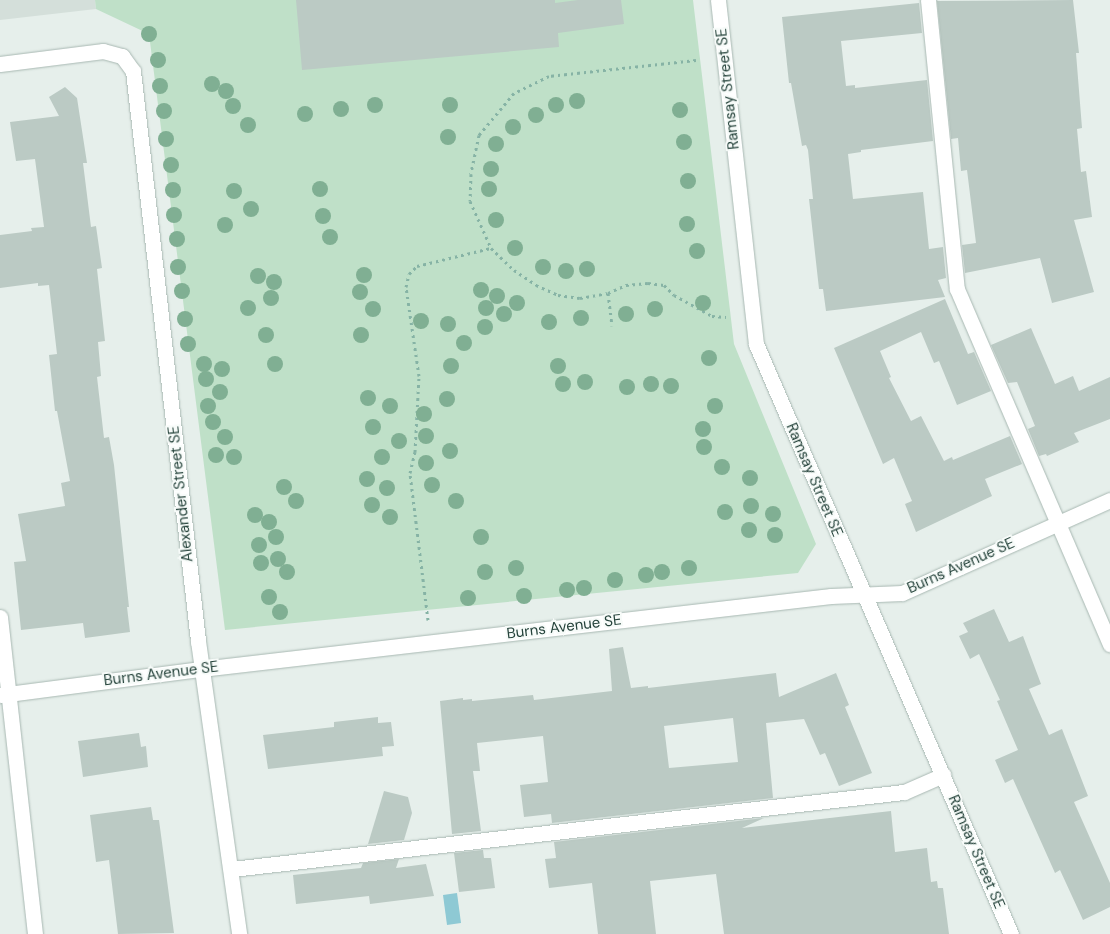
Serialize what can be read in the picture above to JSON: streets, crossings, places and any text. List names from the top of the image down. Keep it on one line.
{"streets":{"street":["Ramsay Street SE","Alexander Street SE","Burns Avenue SE"]},"crossings":[["Ramsay Street SE","Burns Avenue SE"],["Alexander Street SE","Burns Avenue SE"]]}
